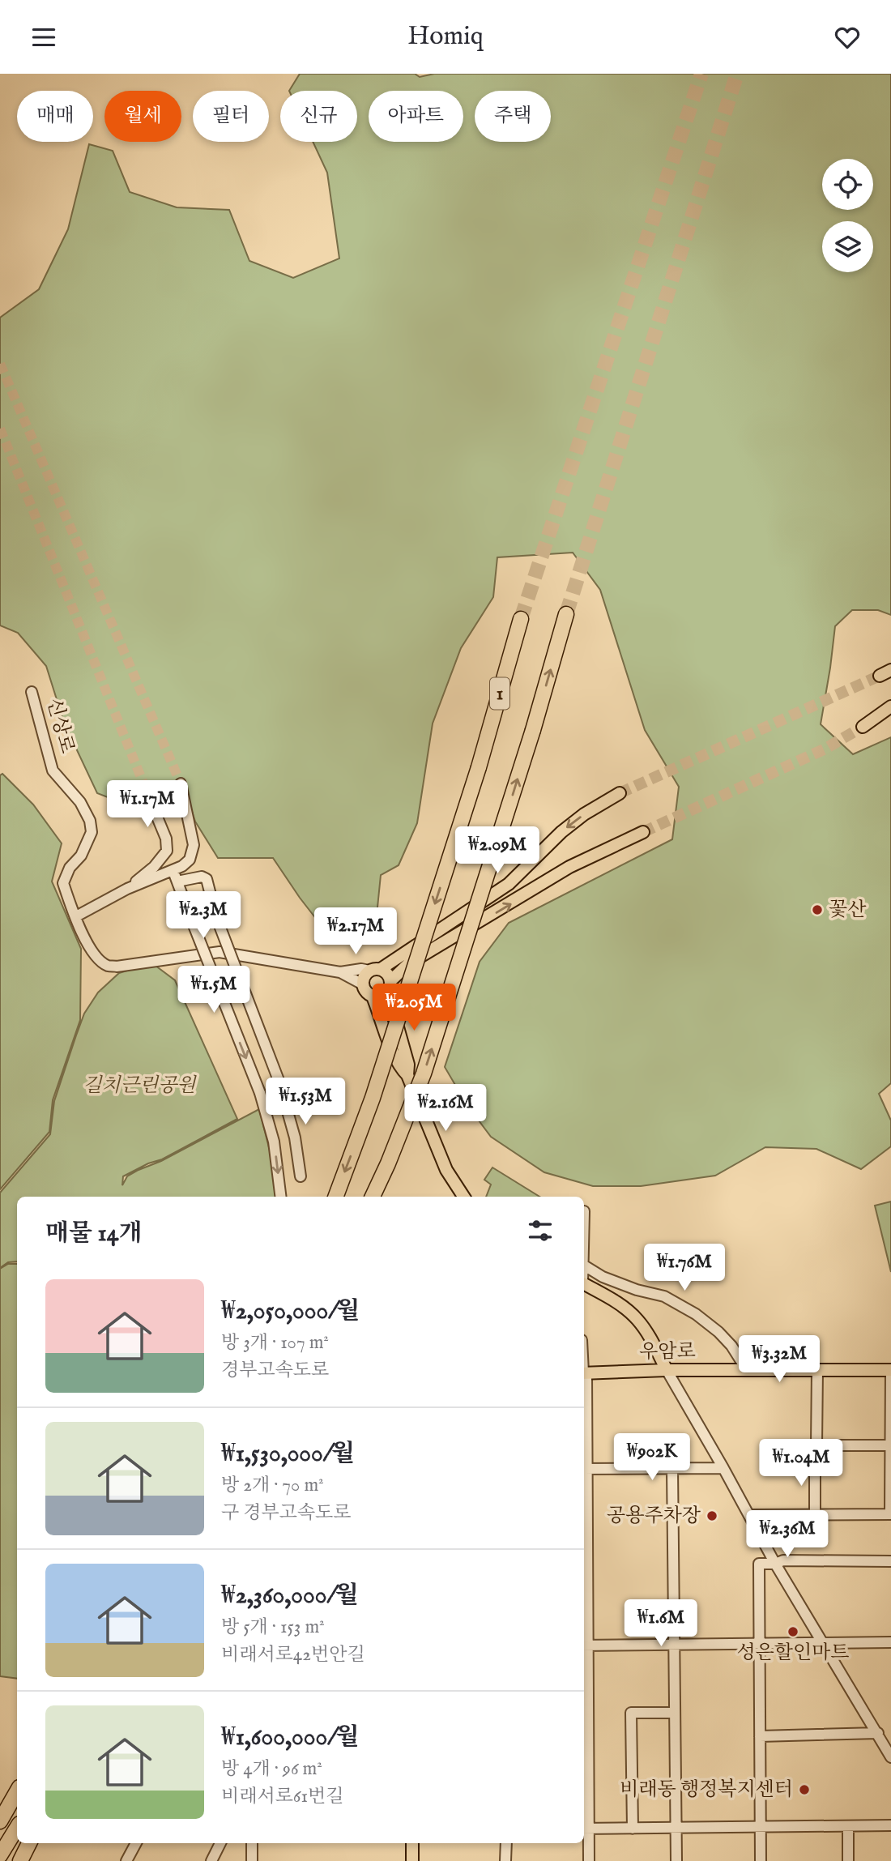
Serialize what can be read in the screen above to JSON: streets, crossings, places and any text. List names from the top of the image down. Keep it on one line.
{"streets":{"highway":["1"],"main road":["우암로"],"street":["신상로"]},"parks":["길치근린공원"],"places":["꽃산","공용주차장","성은할인마트","비래동 행정복지센터"],"page":{"header":"Homiq","chip":["매매","월세","필터","신규","아파트","주택"],"price":["₩1.17M","₩2.09M","₩2.3M","₩2.17M","₩1.5M","₩2.05M","₩1.53M","₩2.16M","₩1.76M","₩3.32M","₩902K","₩1.04M","₩2.36M","₩1.6M"],"heading":"매물 14개","list":[{"name":"₩2,050,000/월","note":"방 3개 · 107 m² · 경부고속도로"},{"name":"₩1,530,000/월","note":"방 2개 · 70 m² · 구 경부고속도로"},{"name":"₩2,360,000/월","note":"방 5개 · 153 m² · 비래서로42번안길"},{"name":"₩1,600,000/월","note":"방 4개 · 96 m² · 비래서로61번길"}]}}
